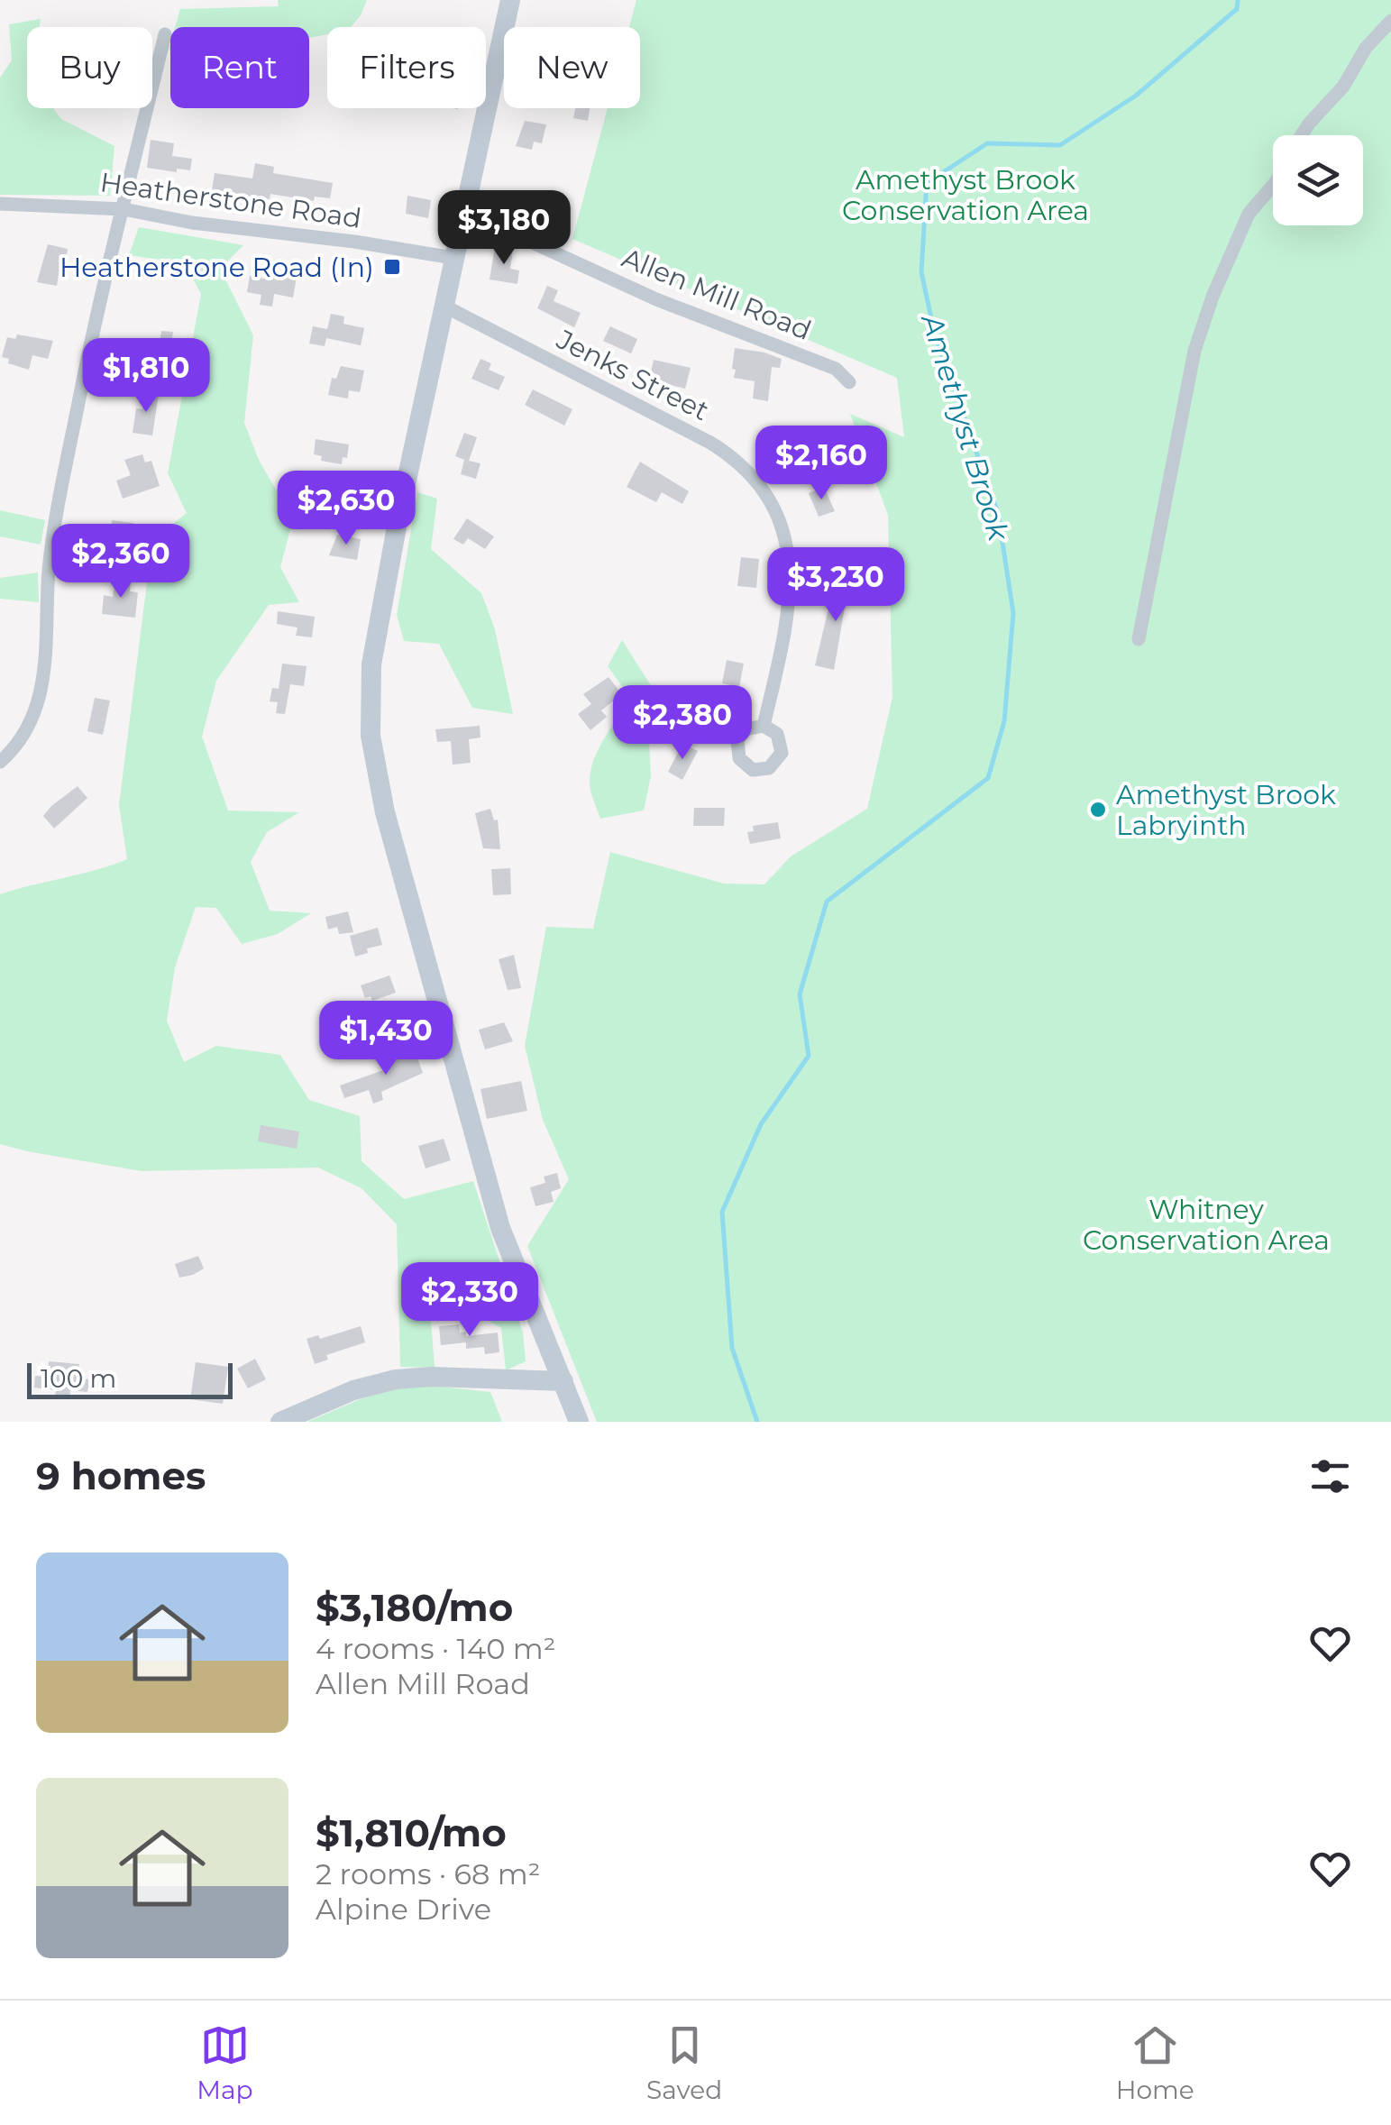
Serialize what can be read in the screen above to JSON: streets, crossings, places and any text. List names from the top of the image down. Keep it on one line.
{"streets":{"street":["Heatherstone Road","Allen Mill Road","Jenks Street"]},"water":["Amethyst Brook"],"parks":["Amethyst Brook Conservation Area","Whitney Conservation Area"],"places":{"transit":["Heatherstone Road (In)"],"other":["Amethyst Brook Labryinth"]},"scale_bar":"100 m","page":{"chip":["Buy","Rent","Filters","New"],"price":["$3,180","$1,810","$2,160","$2,630","$2,360","$3,230","$2,380","$1,430","$2,330"],"scale":"100 m","heading":"9 homes","list":[{"name":"$3,180/mo","note":"4 rooms · 140 m² · Allen Mill Road"},{"name":"$1,810/mo","note":"2 rooms · 68 m² · Alpine Drive"}],"tabs":["Map","Saved","Home"]}}
